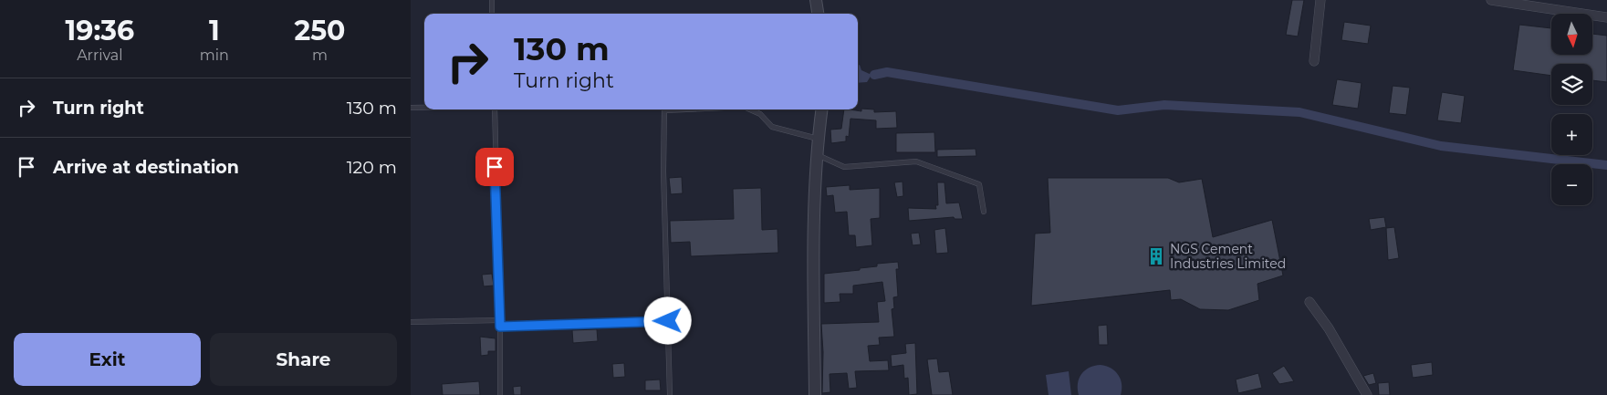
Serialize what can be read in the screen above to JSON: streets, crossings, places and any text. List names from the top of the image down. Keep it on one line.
{"places":{"building":["NGS Cement Industries Limited"]},"north":"bottom","page":{"eta":["19:36","Arrival","1","min","250","m"],"map_buttons":["+","−"],"turn":["130 m","Turn right"],"list":[{"name":"Turn right","value":"130 m"},{"name":"Arrive at destination","value":"120 m"}],"buttons":["Exit","Share"]}}
